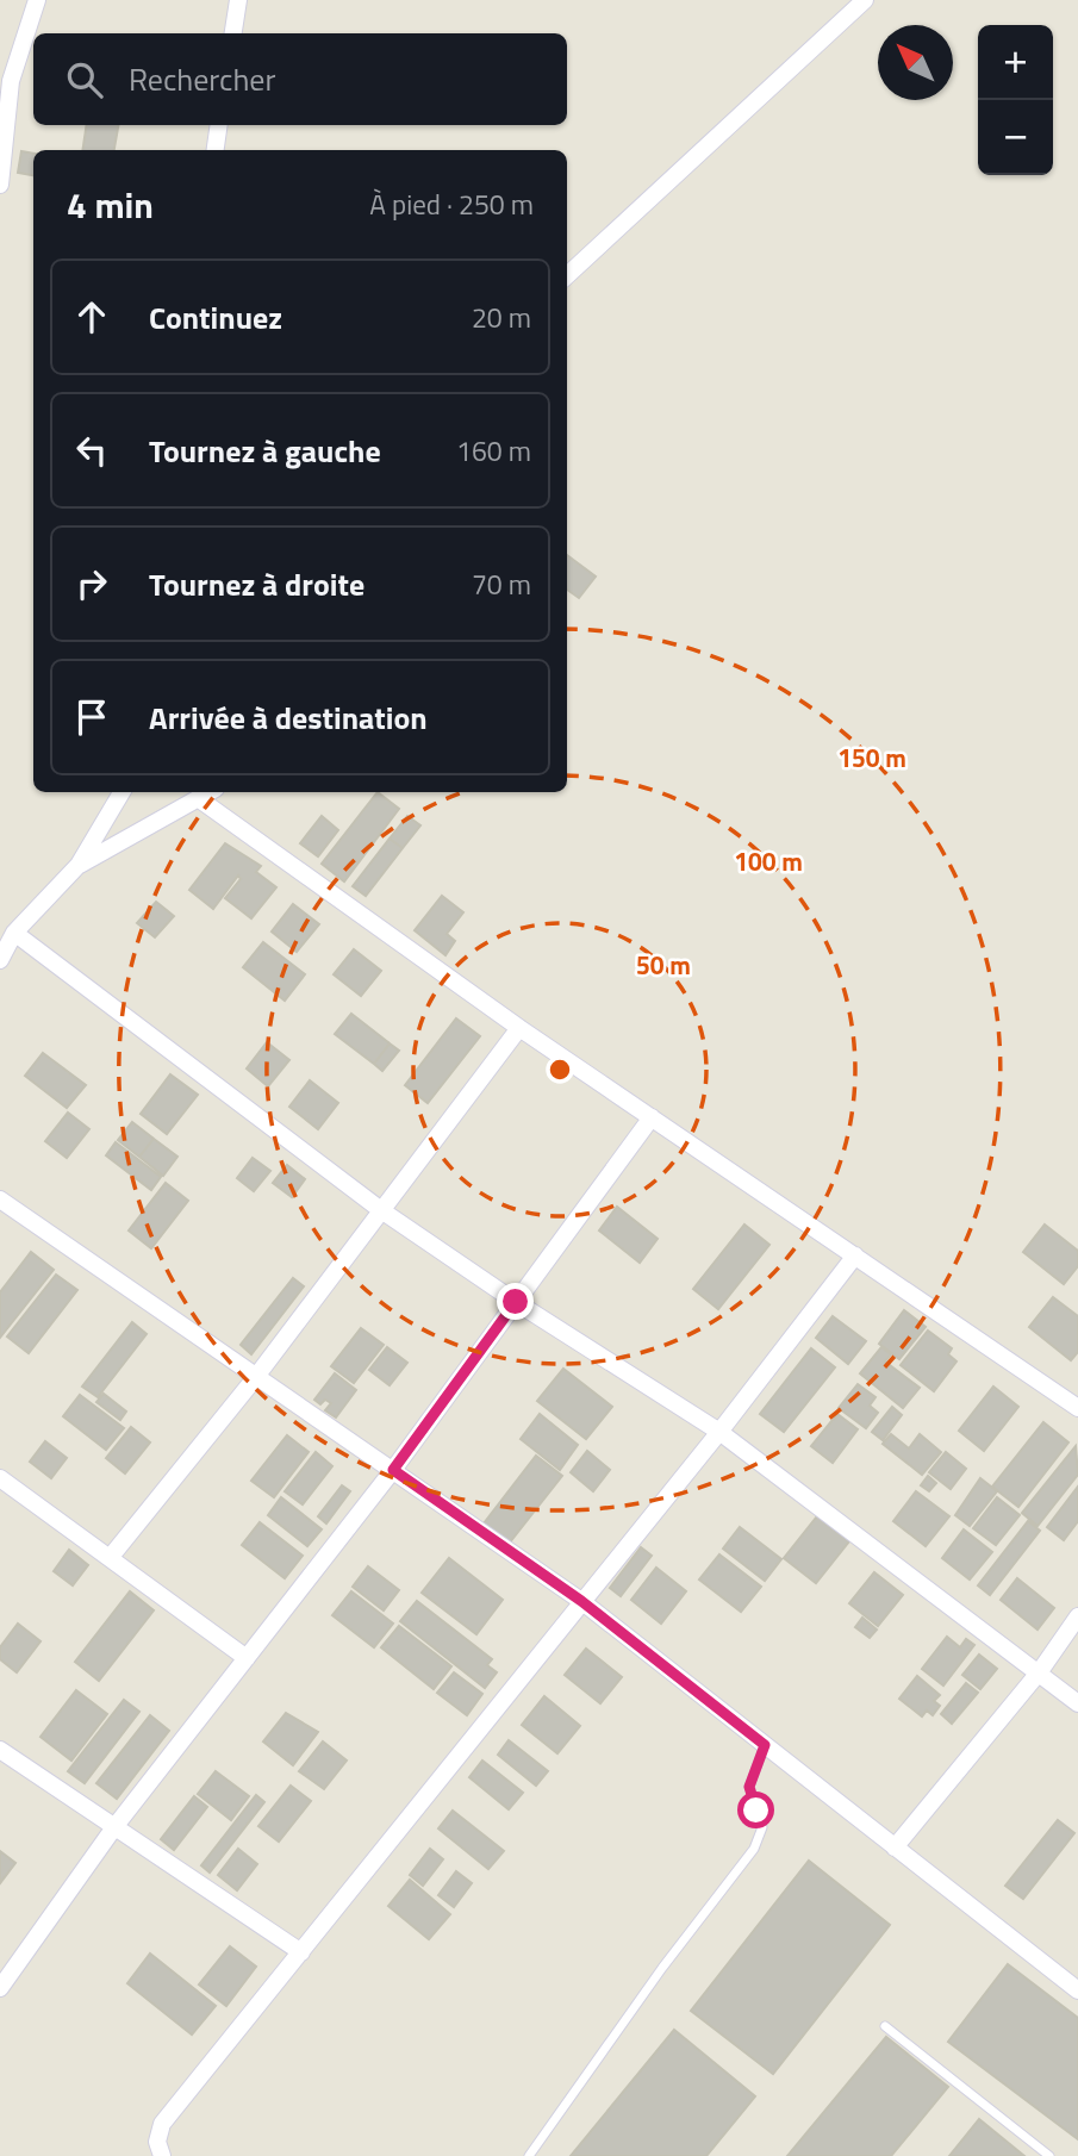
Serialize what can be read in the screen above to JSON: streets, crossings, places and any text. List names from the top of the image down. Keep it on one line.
{"north":"top left","page":{"map_buttons":["+","−"],"search":"Rechercher","heading":["4 min","À pied · 250 m"],"list":[["Continuez","20 m"],["Tournez à gauche","160 m"],["Tournez à droite","70 m"],"Arrivée à destination"]},"rings":["150 m","100 m","50 m"]}
